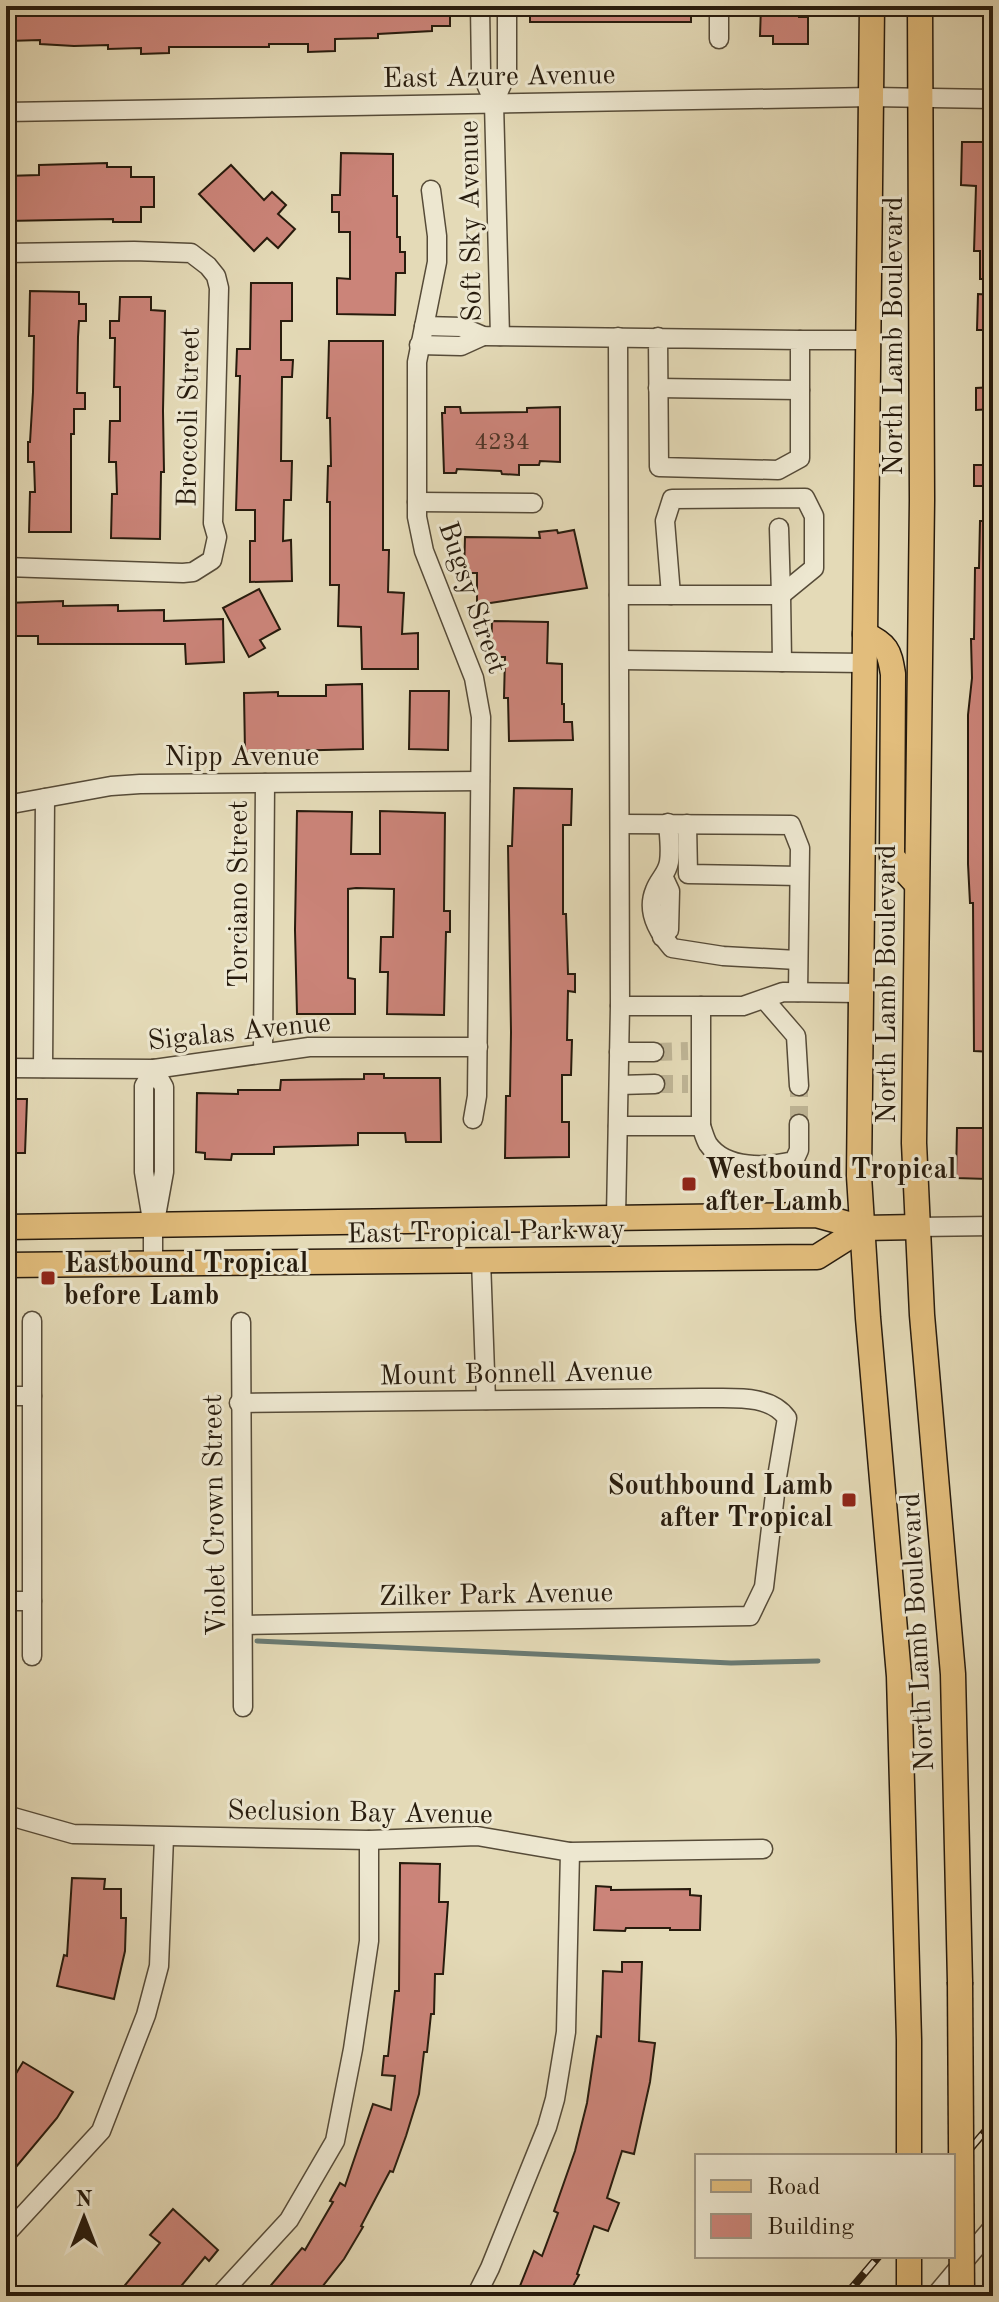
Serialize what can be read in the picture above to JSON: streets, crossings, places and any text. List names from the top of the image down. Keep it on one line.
{"streets":{"main road":["North Lamb Boulevard","East Tropical Parkway"],"street":["East Azure Avenue","Soft Sky Avenue","Broccoli Street","Bugsy Street","Nipp Avenue","Torciano Street","Sigalas Avenue","Mount Bonnell Avenue","Violet Crown Street","Zilker Park Avenue","Seclusion Bay Avenue"]},"crossings":[["East Azure Avenue","Soft Sky Avenue"],["East Azure Avenue","North Lamb Boulevard"],["North Lamb Boulevard","East Tropical Parkway"],["Bugsy Street","Nipp Avenue"],["Bugsy Street","Sigalas Avenue"],["Nipp Avenue","Torciano Street"],["Torciano Street","Sigalas Avenue"],["Mount Bonnell Avenue","Violet Crown Street"],["Mount Bonnell Avenue","Zilker Park Avenue"],["Violet Crown Street","Zilker Park Avenue"]],"places":{"transit":["Westbound Tropical after Lamb","Eastbound Tropical before Lamb","Southbound Lamb after Tropical"]},"house_numbers":["4234"],"legend":["Road","Building"],"north":"top"}
